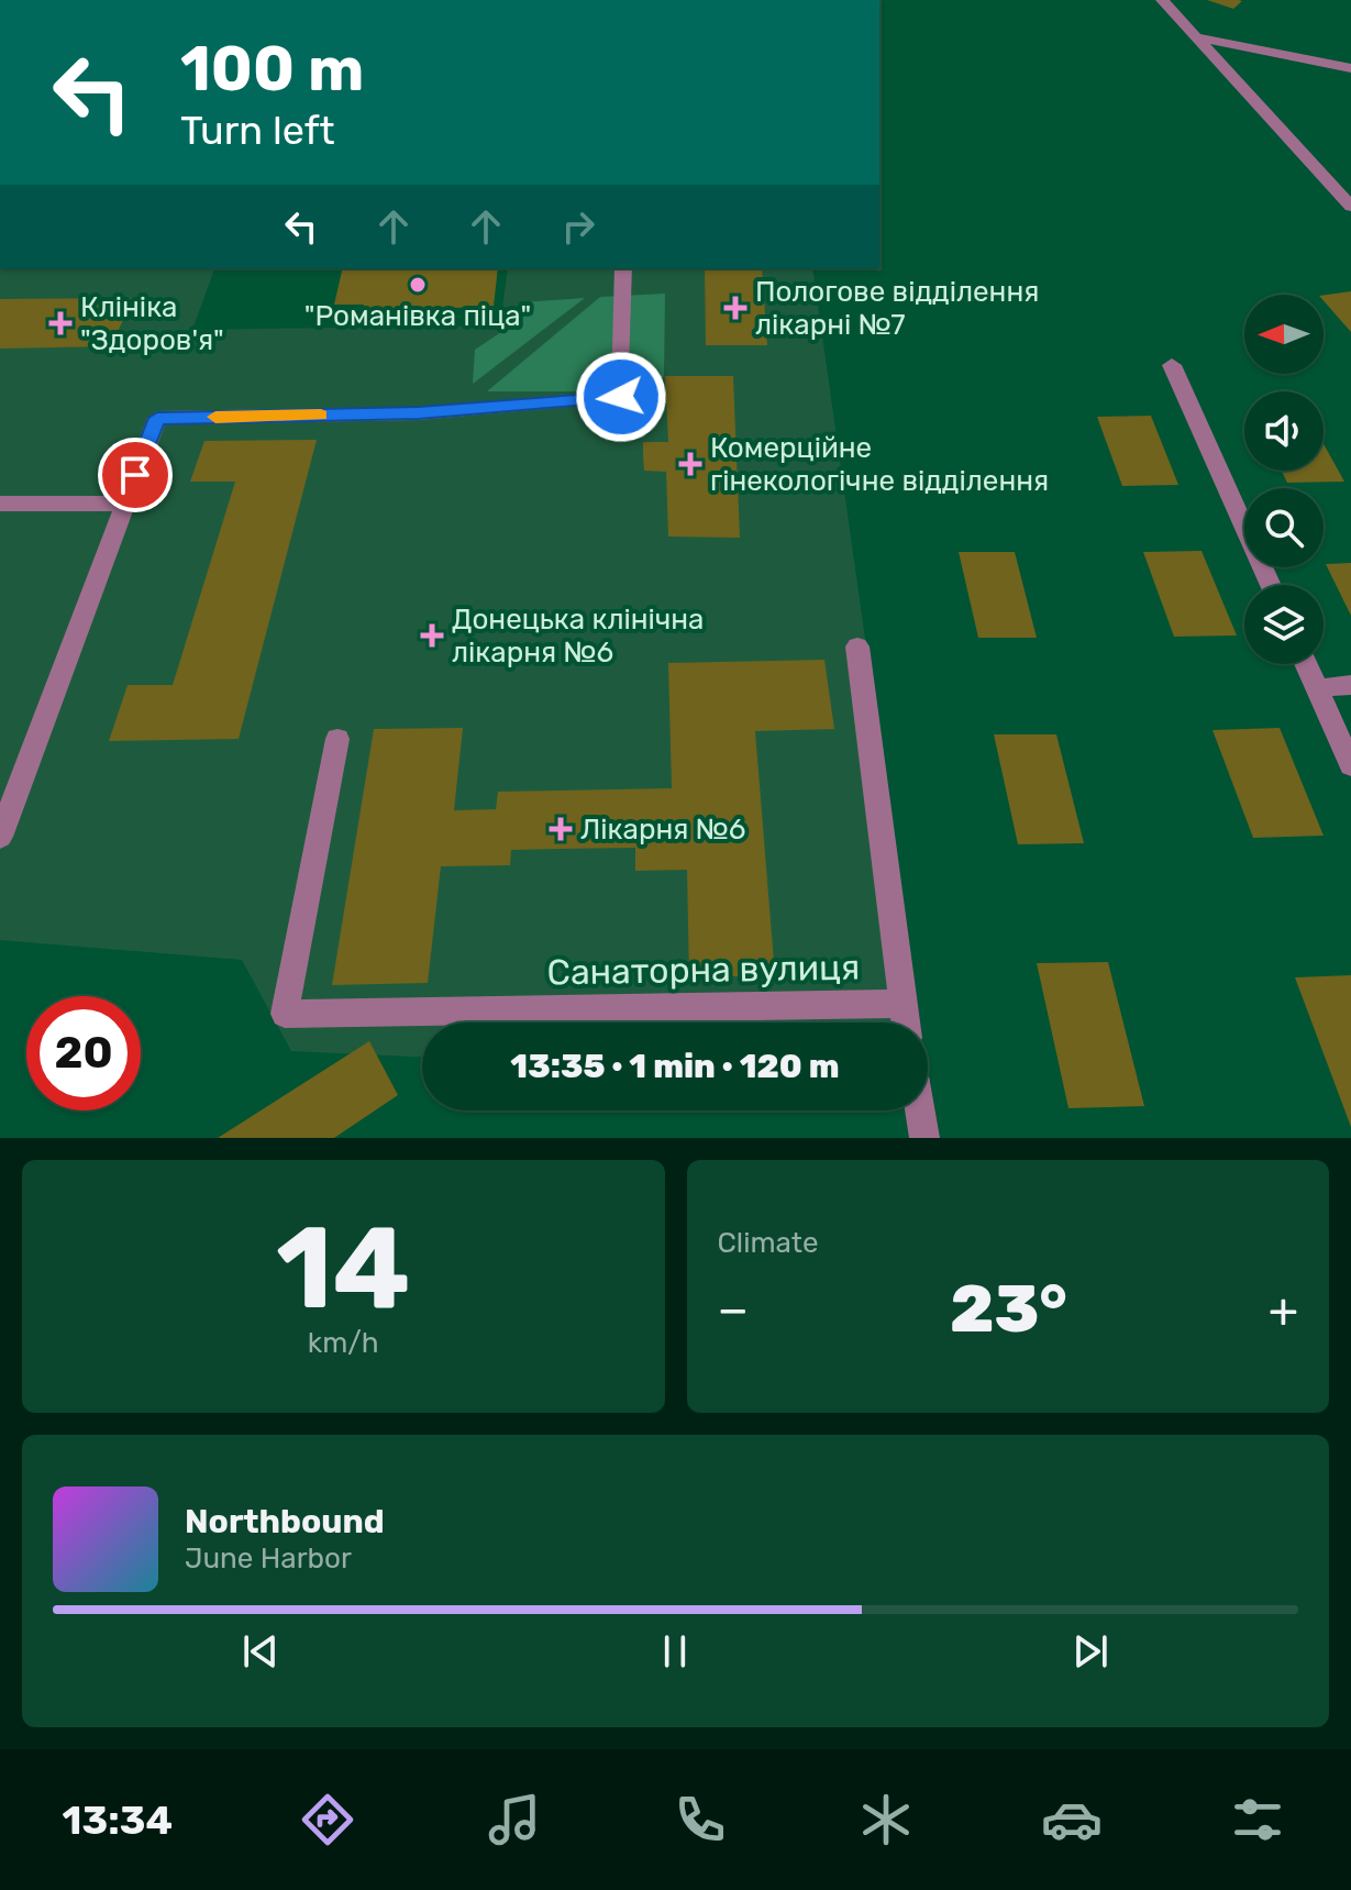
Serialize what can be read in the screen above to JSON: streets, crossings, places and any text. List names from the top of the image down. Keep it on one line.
{"streets":{"street":["Санаторна вулиця"]},"places":{"other":["\"Романівка піца\""],"health":["Пологове відділення лікарні №7","Клініка \"Здоров'я\"","Комерційне гінекологічне відділення","Донецька клінічна лікарня №6","Лікарня №6"]},"north":"left","page":{"turn":["100 m","Turn left"],"limit":"20","trip":"13:35 · 1 min · 120 m","tile":[["14","km/h"],"Climate"],"heat":["−","23°","+"],"song":["Northbound","June Harbor"],"tabs":"13:34"}}
